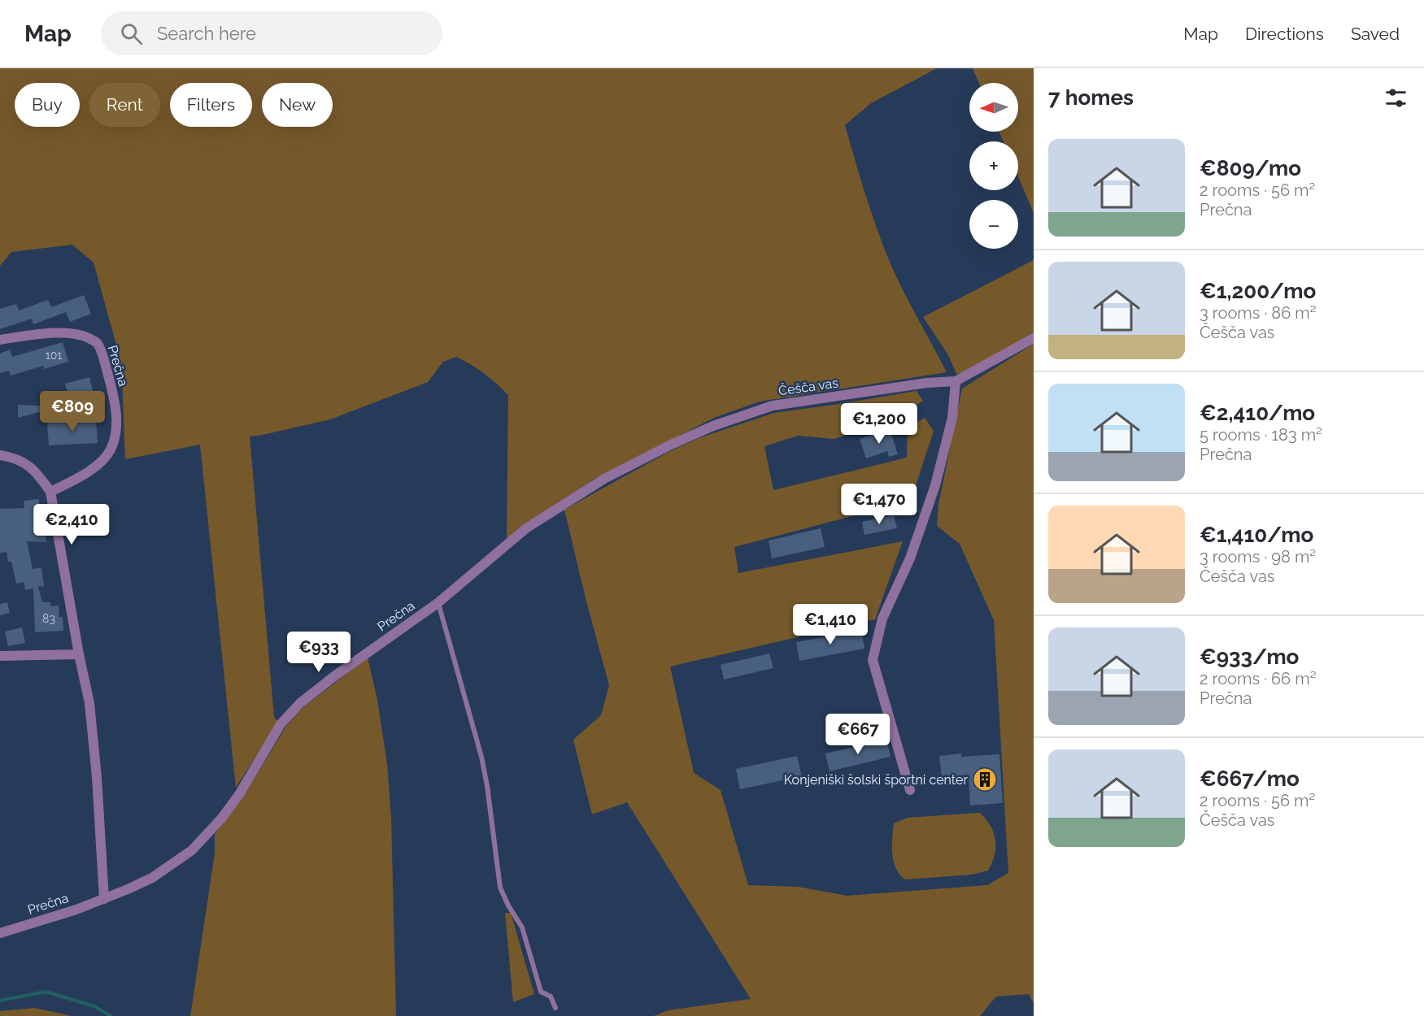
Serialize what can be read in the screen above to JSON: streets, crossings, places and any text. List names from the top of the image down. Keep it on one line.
{"streets":{"street":["Prečna","Češča vas"]},"crossings":[["Prečna","Češča vas"]],"places":{"building":["Konjeniški šolski športni center"]},"house_numbers":["101","83"],"north":"left","page":{"header":"Map","search":"Search here","nav":["Map","Directions","Saved"],"heading":"7 homes","map_buttons":["+","−"],"chip":["Buy","Rent","Filters","New"],"list":[{"name":"€809/mo","note":"2 rooms · 56 m² · Prečna"},{"name":"€1,200/mo","note":"3 rooms · 86 m² · Češča vas"},{"name":"€2,410/mo","note":"5 rooms · 183 m² · Prečna"},{"name":"€1,410/mo","note":"3 rooms · 98 m² · Češča vas"},{"name":"€933/mo","note":"2 rooms · 66 m² · Prečna"},{"name":"€667/mo","note":"2 rooms · 56 m² · Češča vas"}],"price":["€809","€1,200","€1,470","€2,410","€1,410","€933","€667"]}}
